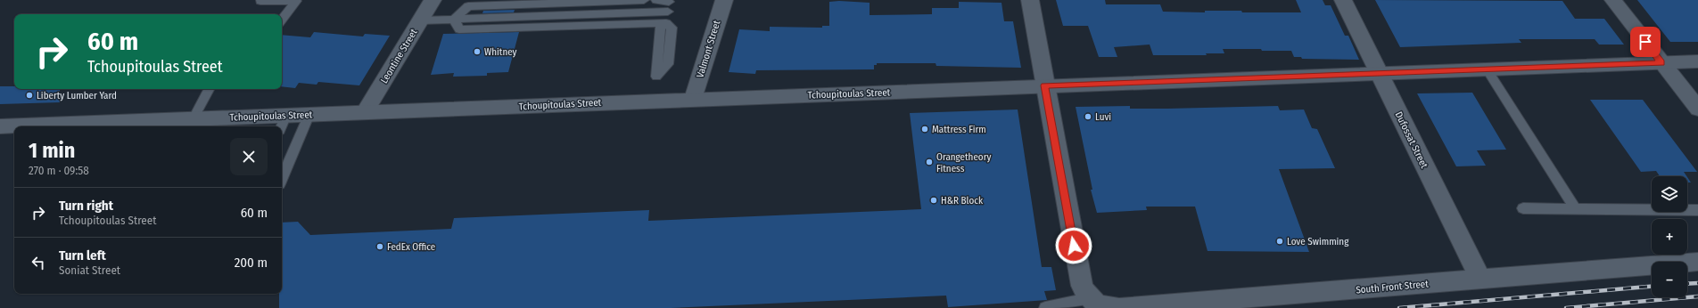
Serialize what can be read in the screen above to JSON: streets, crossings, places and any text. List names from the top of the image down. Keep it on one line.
{"streets":{"street":["Valmont Street","Leontine Street","Tchoupitoulas Street","Dufossat Street","South Front Street"]},"crossings":[["Valmont Street","Tchoupitoulas Street"],["Leontine Street","Tchoupitoulas Street"],["Tchoupitoulas Street","Dufossat Street"],["Dufossat Street","South Front Street"]],"places":["Whitney","Liberty Lumber Yard","Luvi","Mattress Firm","Orangetheory Fitness","H&R Block","Love Swimming","FedEx Office"],"page":{"turn":["60 m","Tchoupitoulas Street"],"heading":["1 min","270 m · 09:58"],"map_buttons":["+","−"],"list":[{"name":"Turn right","note":"Tchoupitoulas Street","value":"60 m"},{"name":"Turn left","note":"Soniat Street","value":"200 m"}]}}
